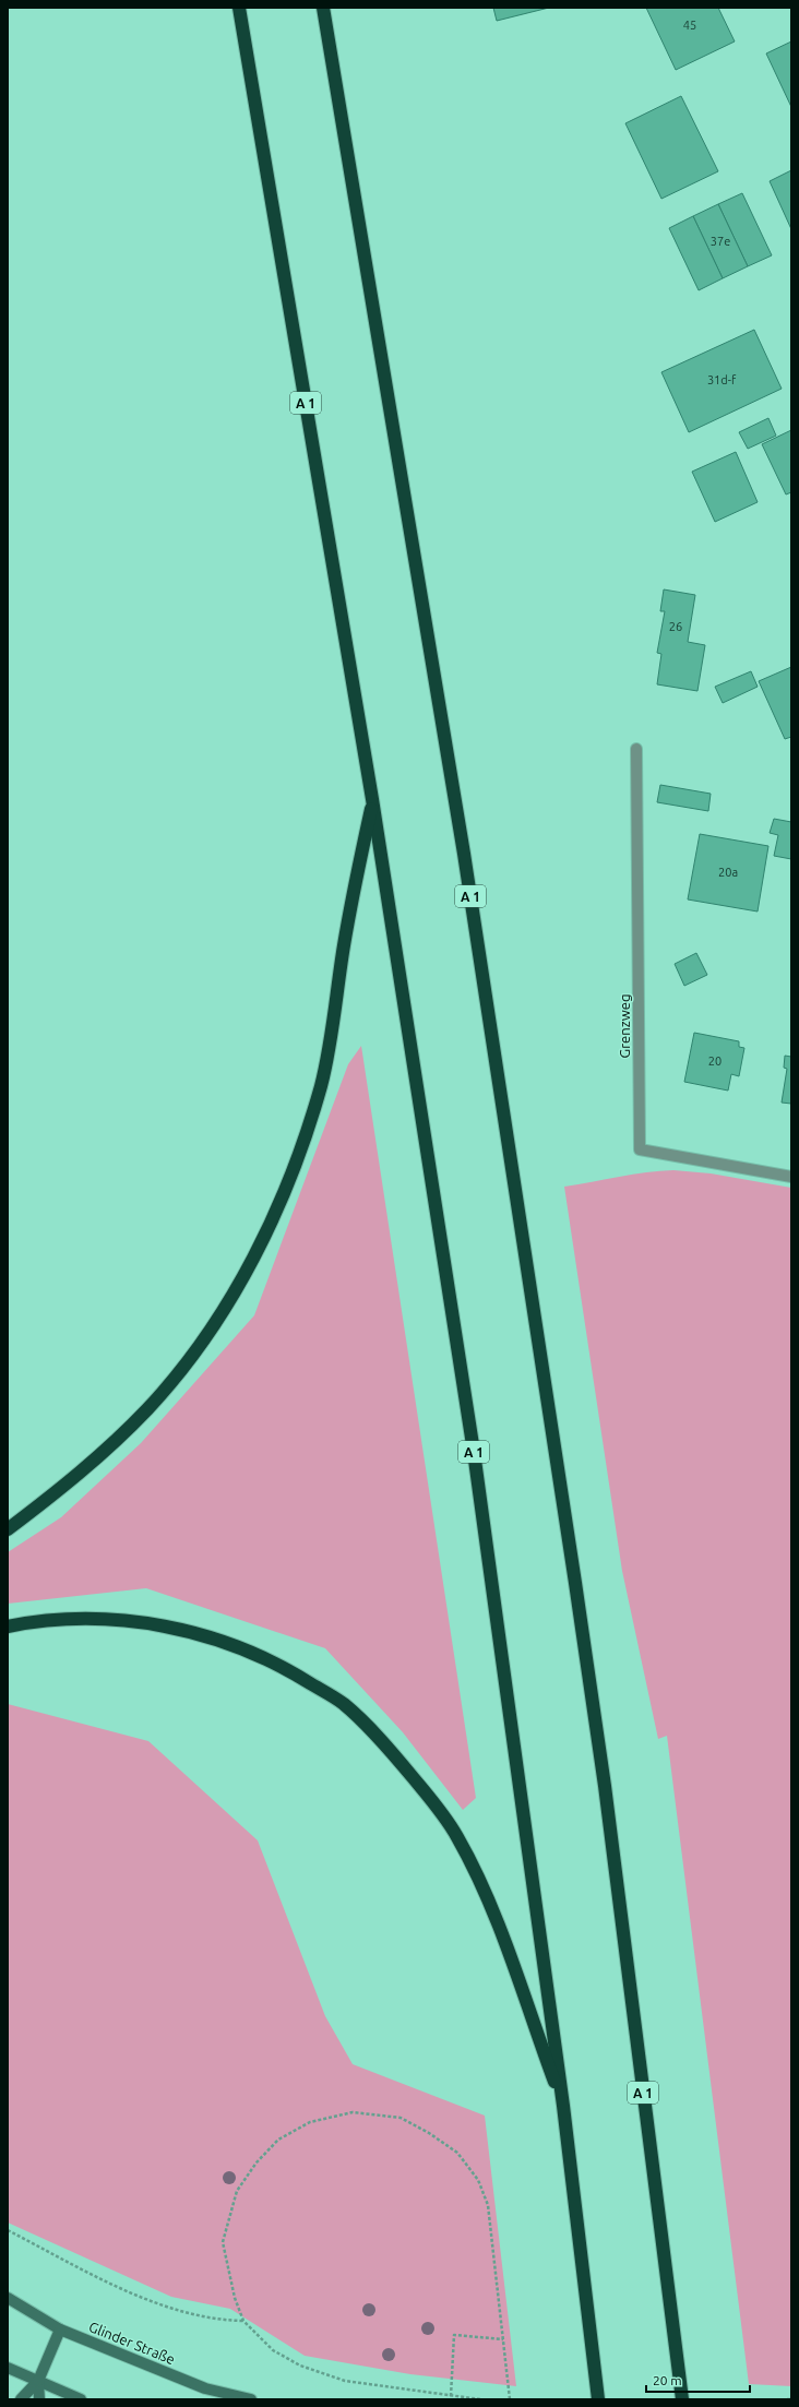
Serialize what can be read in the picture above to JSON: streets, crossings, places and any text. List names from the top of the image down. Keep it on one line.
{"streets":{"highway":["A 1"],"main road":["Glinder Straße"],"street":["Grenzweg"]},"house_numbers":["45","37e","31d-f","26","20a","20"],"scale_bar":"20 m"}
